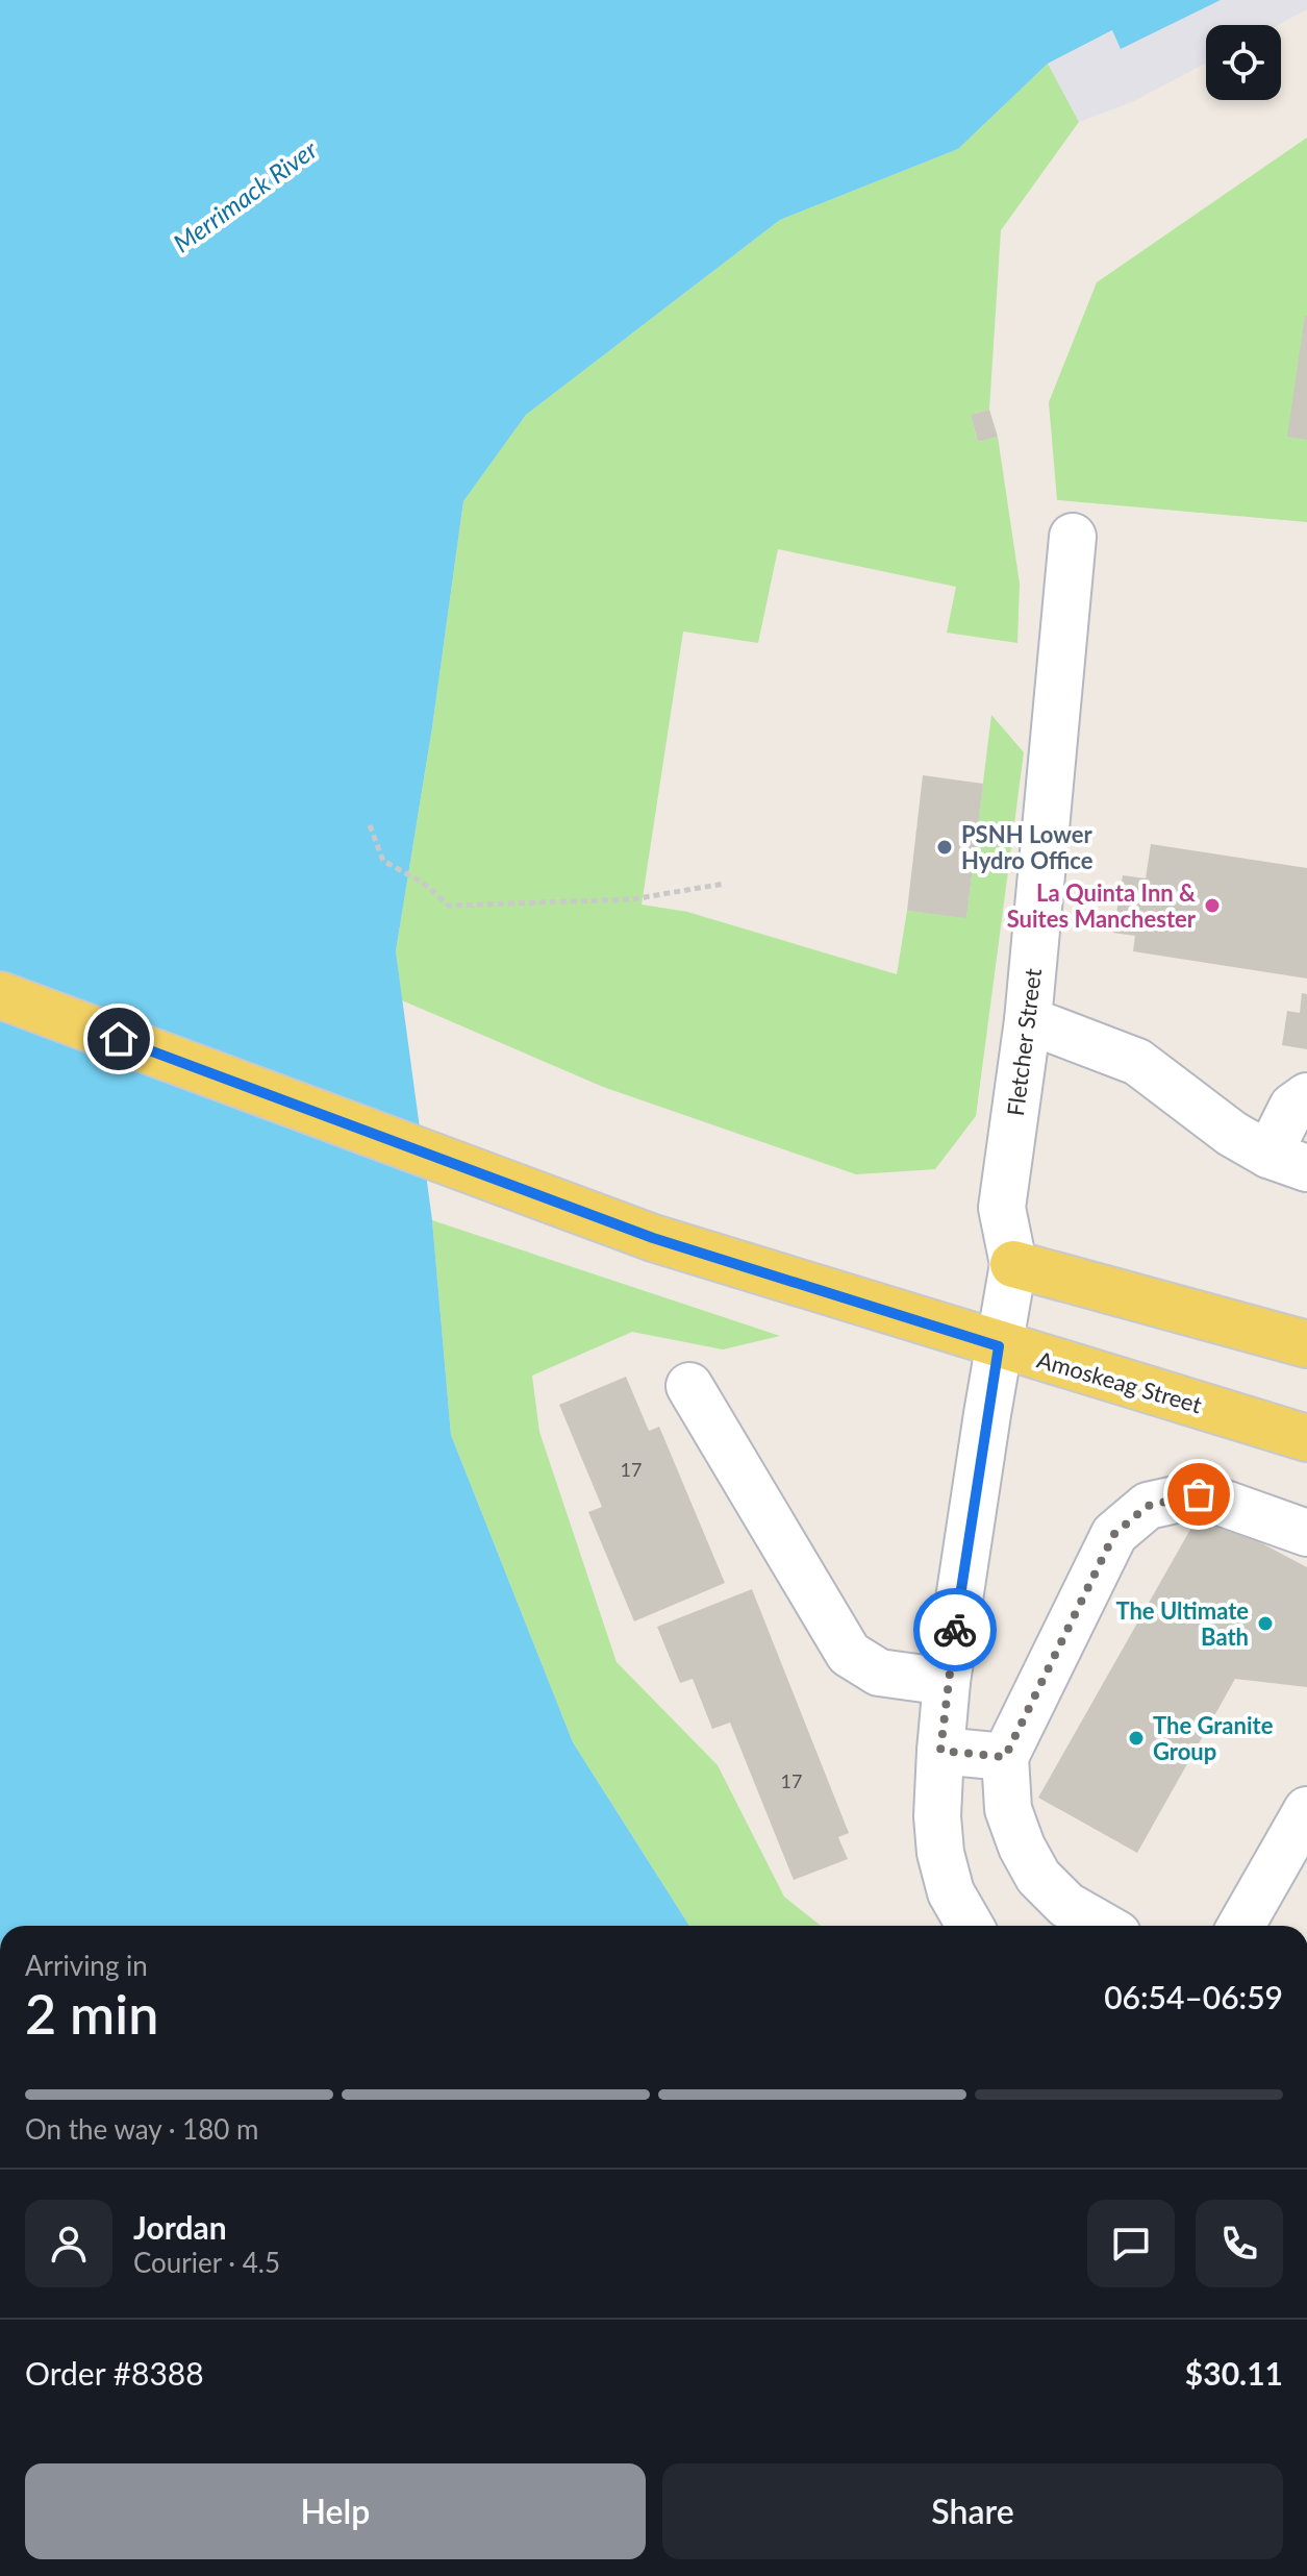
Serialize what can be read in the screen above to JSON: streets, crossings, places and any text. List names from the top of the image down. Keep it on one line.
{"streets":{"main road":["Amoskeag Street"],"street":["Fletcher Street"]},"crossings":[["Fletcher Street","Amoskeag Street"]],"water":["Merrimack River"],"places":["PSNH Lower Hydro Office","La Quinta Inn & Suites Manchester","The Ultimate Bath","The Granite Group"],"house_numbers":["17","17"],"page":{"heading":["2 min","Arriving in","06:54–06:59"],"panel":["Jordan","Courier · 4.5","Order #8388","$30.11"],"bar":"On the way · 180 m","buttons":["Help","Share"]}}
